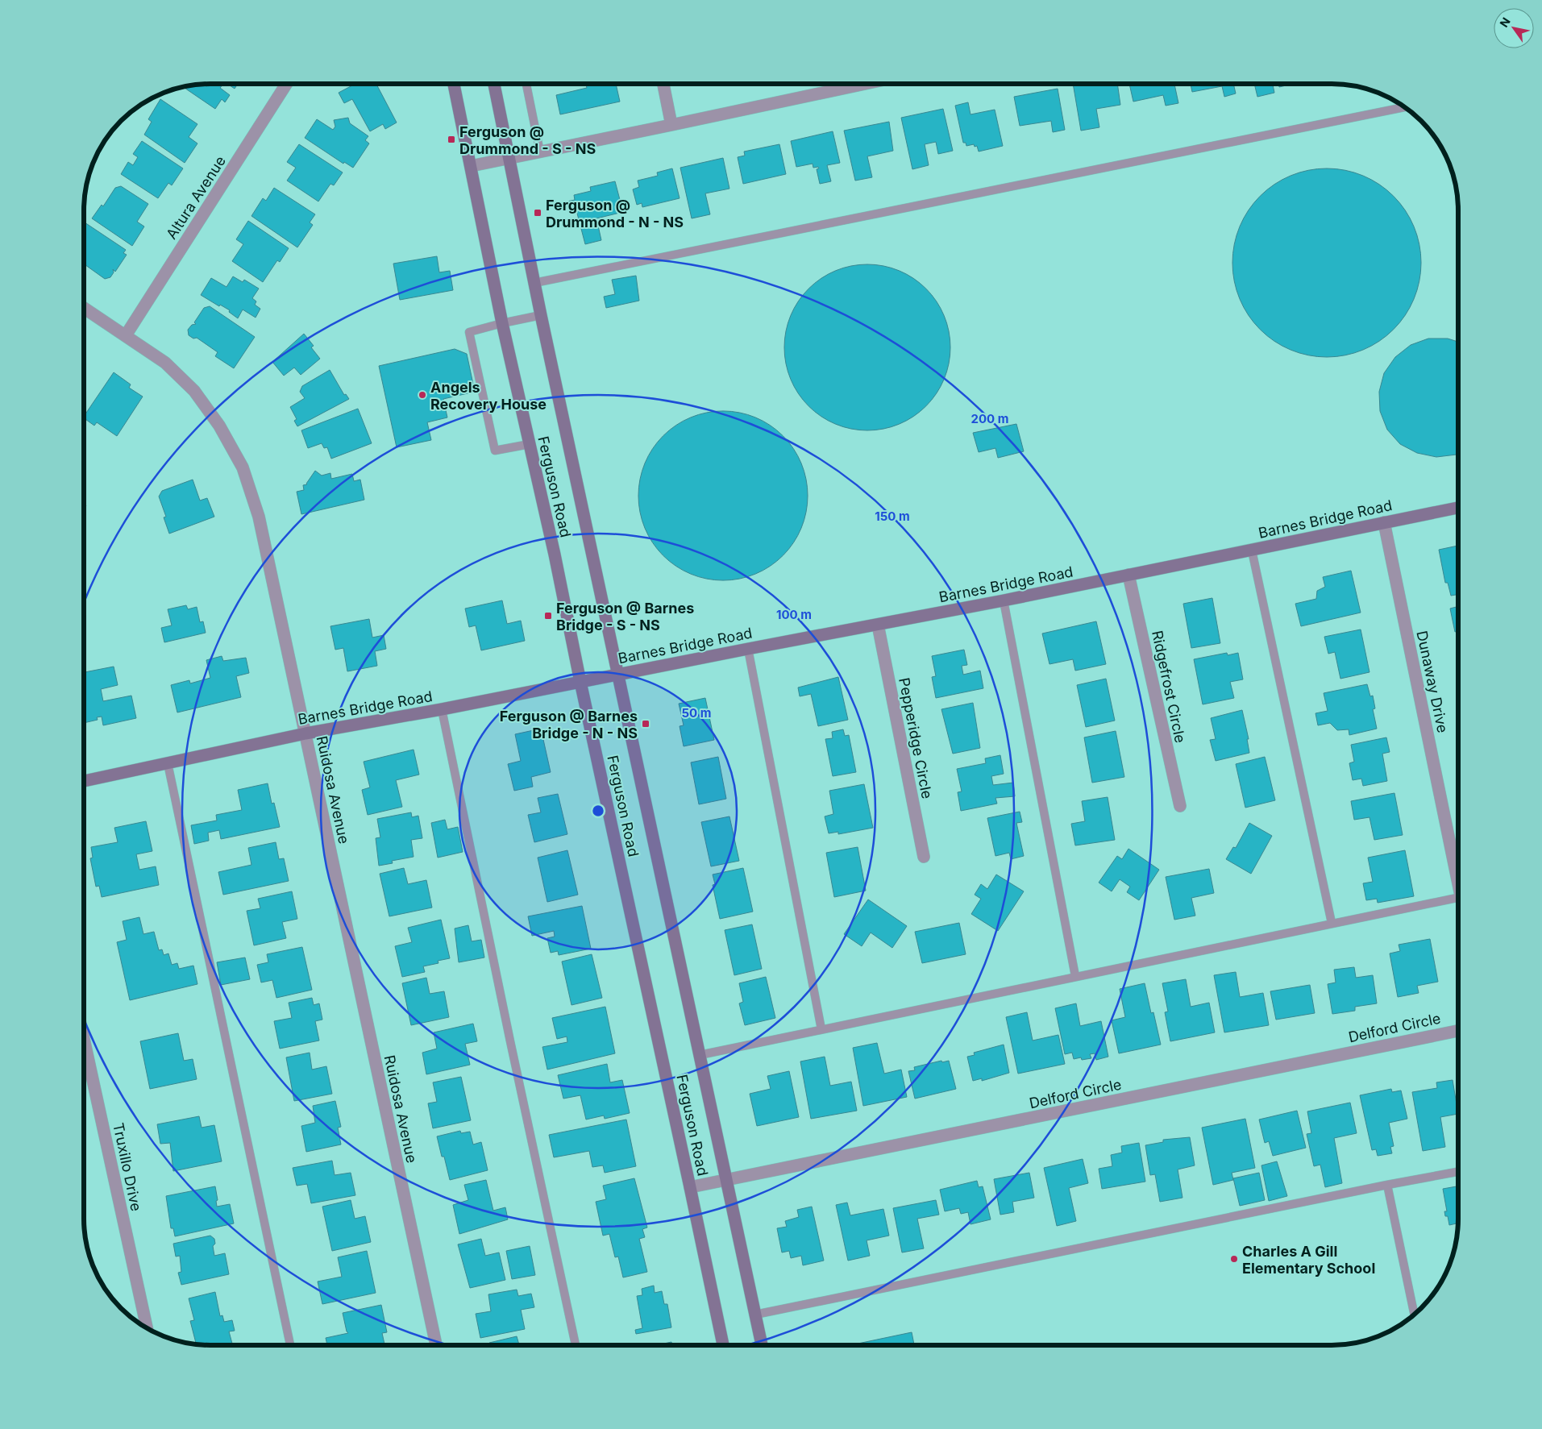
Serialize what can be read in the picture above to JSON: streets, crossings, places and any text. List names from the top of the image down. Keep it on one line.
{"streets":{"main road":["Ferguson Road","Barnes Bridge Road"],"street":["Altura Avenue","Dunaway Drive","Ridgefrost Circle","Pepperidge Circle","Ruidosa Avenue","Delford Circle","Truxillo Drive"]},"crossings":[["Altura Avenue","Ruidosa Avenue"],["Ferguson Road","Barnes Bridge Road"],["Ferguson Road","Delford Circle"],["Barnes Bridge Road","Dunaway Drive"],["Barnes Bridge Road","Ridgefrost Circle"],["Barnes Bridge Road","Pepperidge Circle"],["Barnes Bridge Road","Ruidosa Avenue"]],"places":{"transit":["Ferguson @ Drummond - S - NS","Ferguson @ Drummond - N - NS","Ferguson @ Barnes Bridge - S - NS","Ferguson @ Barnes Bridge - N - NS"],"other":["Angels Recovery House","Charles A Gill Elementary School"]},"north":"top left","rings":["200 m","150 m","100 m","50 m"]}
